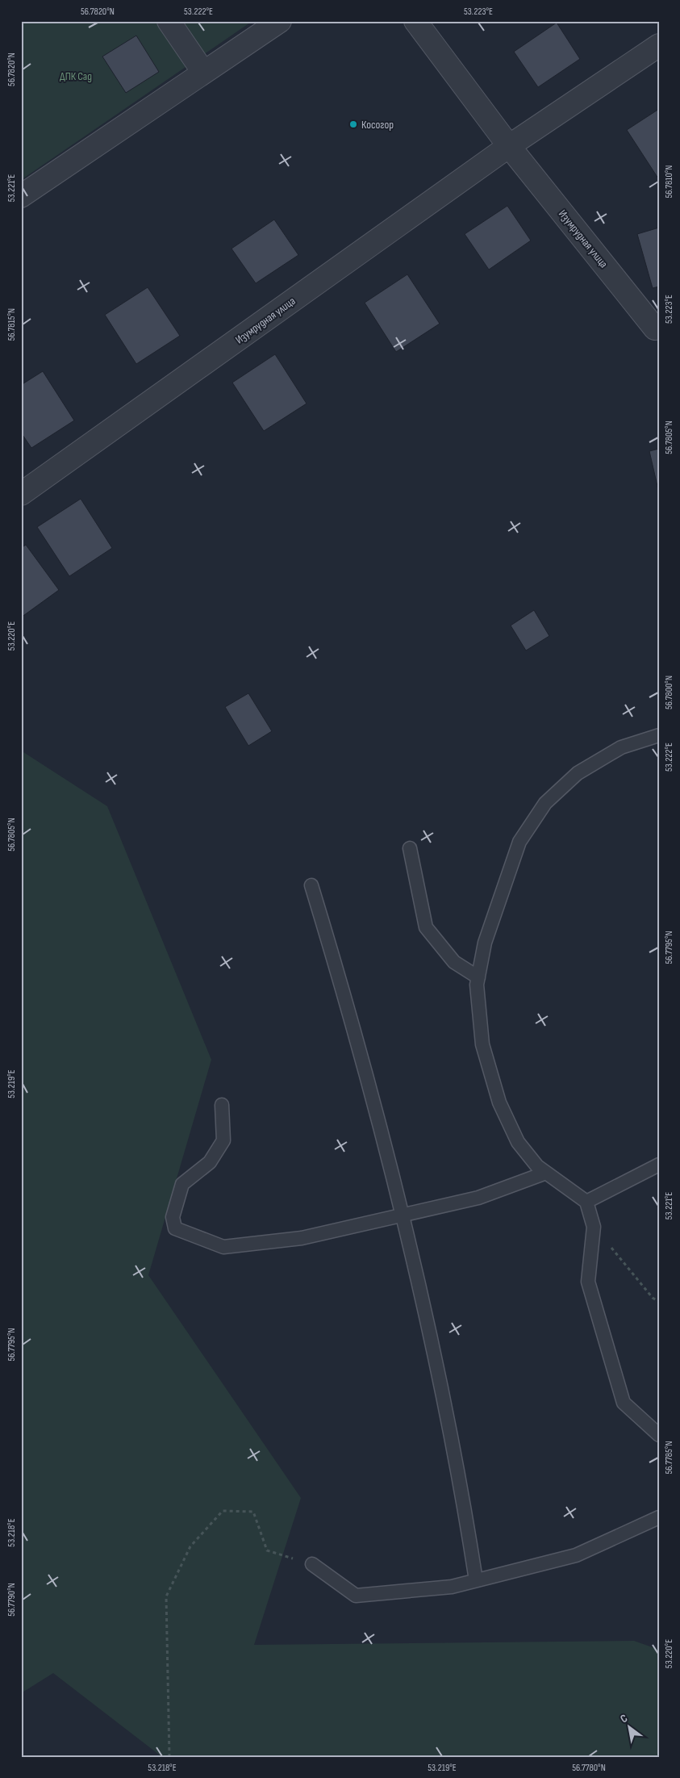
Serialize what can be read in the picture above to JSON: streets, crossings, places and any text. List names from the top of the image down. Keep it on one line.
{"streets":{"street":["Изумрудная улица"]},"parks":["ДПК Сад"],"places":["Косогор"],"north":"top left","coordinates":["56.7820°N","53.222°E","53.223°E","56.7810°N","53.221°E","56.7815°N","56.7805°N","53.220°E","56.7800°N","56.7795°N","53.219°E","56.7785°N","53.218°E","56.7790°N","56.7780°N"]}
